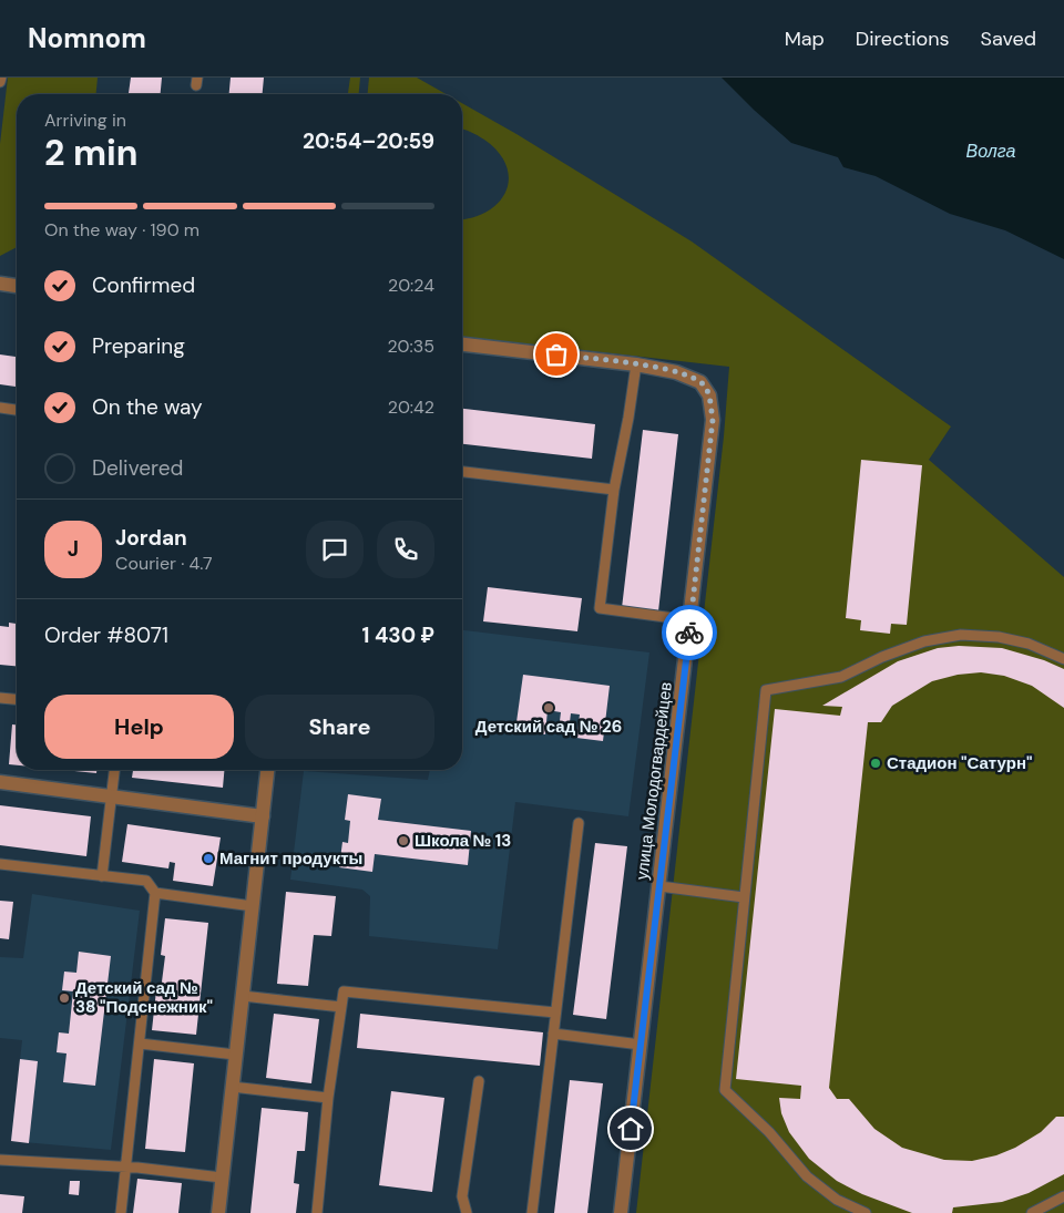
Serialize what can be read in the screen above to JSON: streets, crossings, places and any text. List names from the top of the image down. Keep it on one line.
{"streets":{"street":["улица Молодогвардейцев"]},"water":["Волга"],"places":["Детский сад № 26","Стадион \"Сатурн\"","Школа № 13","Магнит продукты","Детский сад № 38 \"Подснежник\""],"page":{"header":"Nomnom","nav":["Map","Directions","Saved"],"heading":["2 min","Arriving in","20:54–20:59"],"panel":["Jordan","Courier · 4.7","Order #8071","1 430 ₽"],"bar":"On the way · 190 m","list":[["Confirmed","20:24"],["Preparing","20:35"],["On the way","20:42"],"Delivered"],"round":"J","buttons":["Help","Share"]}}
